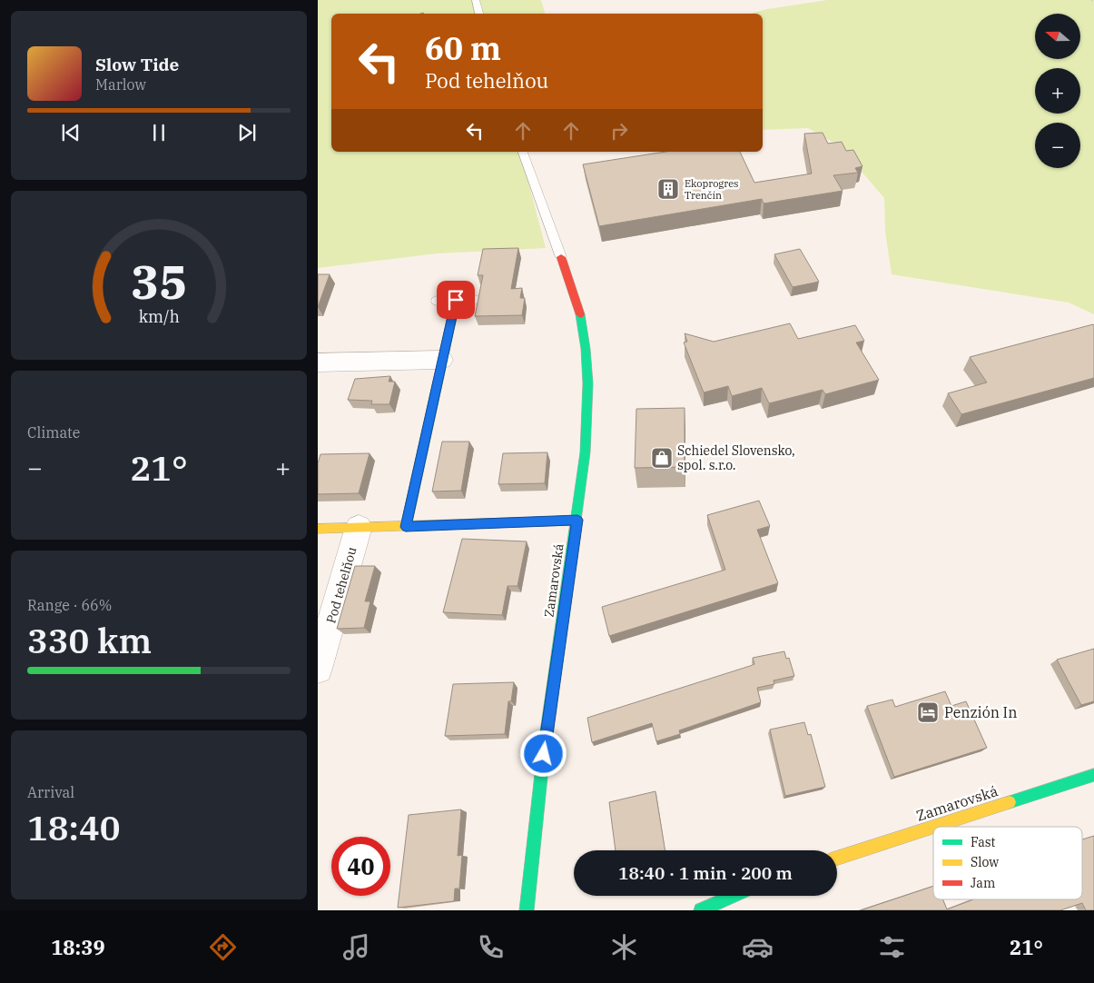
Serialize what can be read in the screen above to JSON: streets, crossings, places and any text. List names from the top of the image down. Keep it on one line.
{"streets":{"street":["Zamarovská","Pod tehelňou"]},"crossings":[["Zamarovská","Pod tehelňou"]],"places":{"building":["Ekoprogres Trenčín"],"shop":["Schiedel Slovensko, spol. s.r.o."],"hotel":["Penzión In"]},"legend":["Fast","Slow","Jam"],"north":"left","page":{"map_buttons":["+","−"],"turn":["60 m","Pod tehelňou"],"song":["Slow Tide","Marlow"],"tile":["Climate",["Range · 66%","330 km"],["Arrival","18:40"]],"heat":["−","21°","+"],"limit":"40","trip":"18:40 · 1 min · 200 m","tabs":["18:39","21°"],"gauge":["35","km/h"]}}
